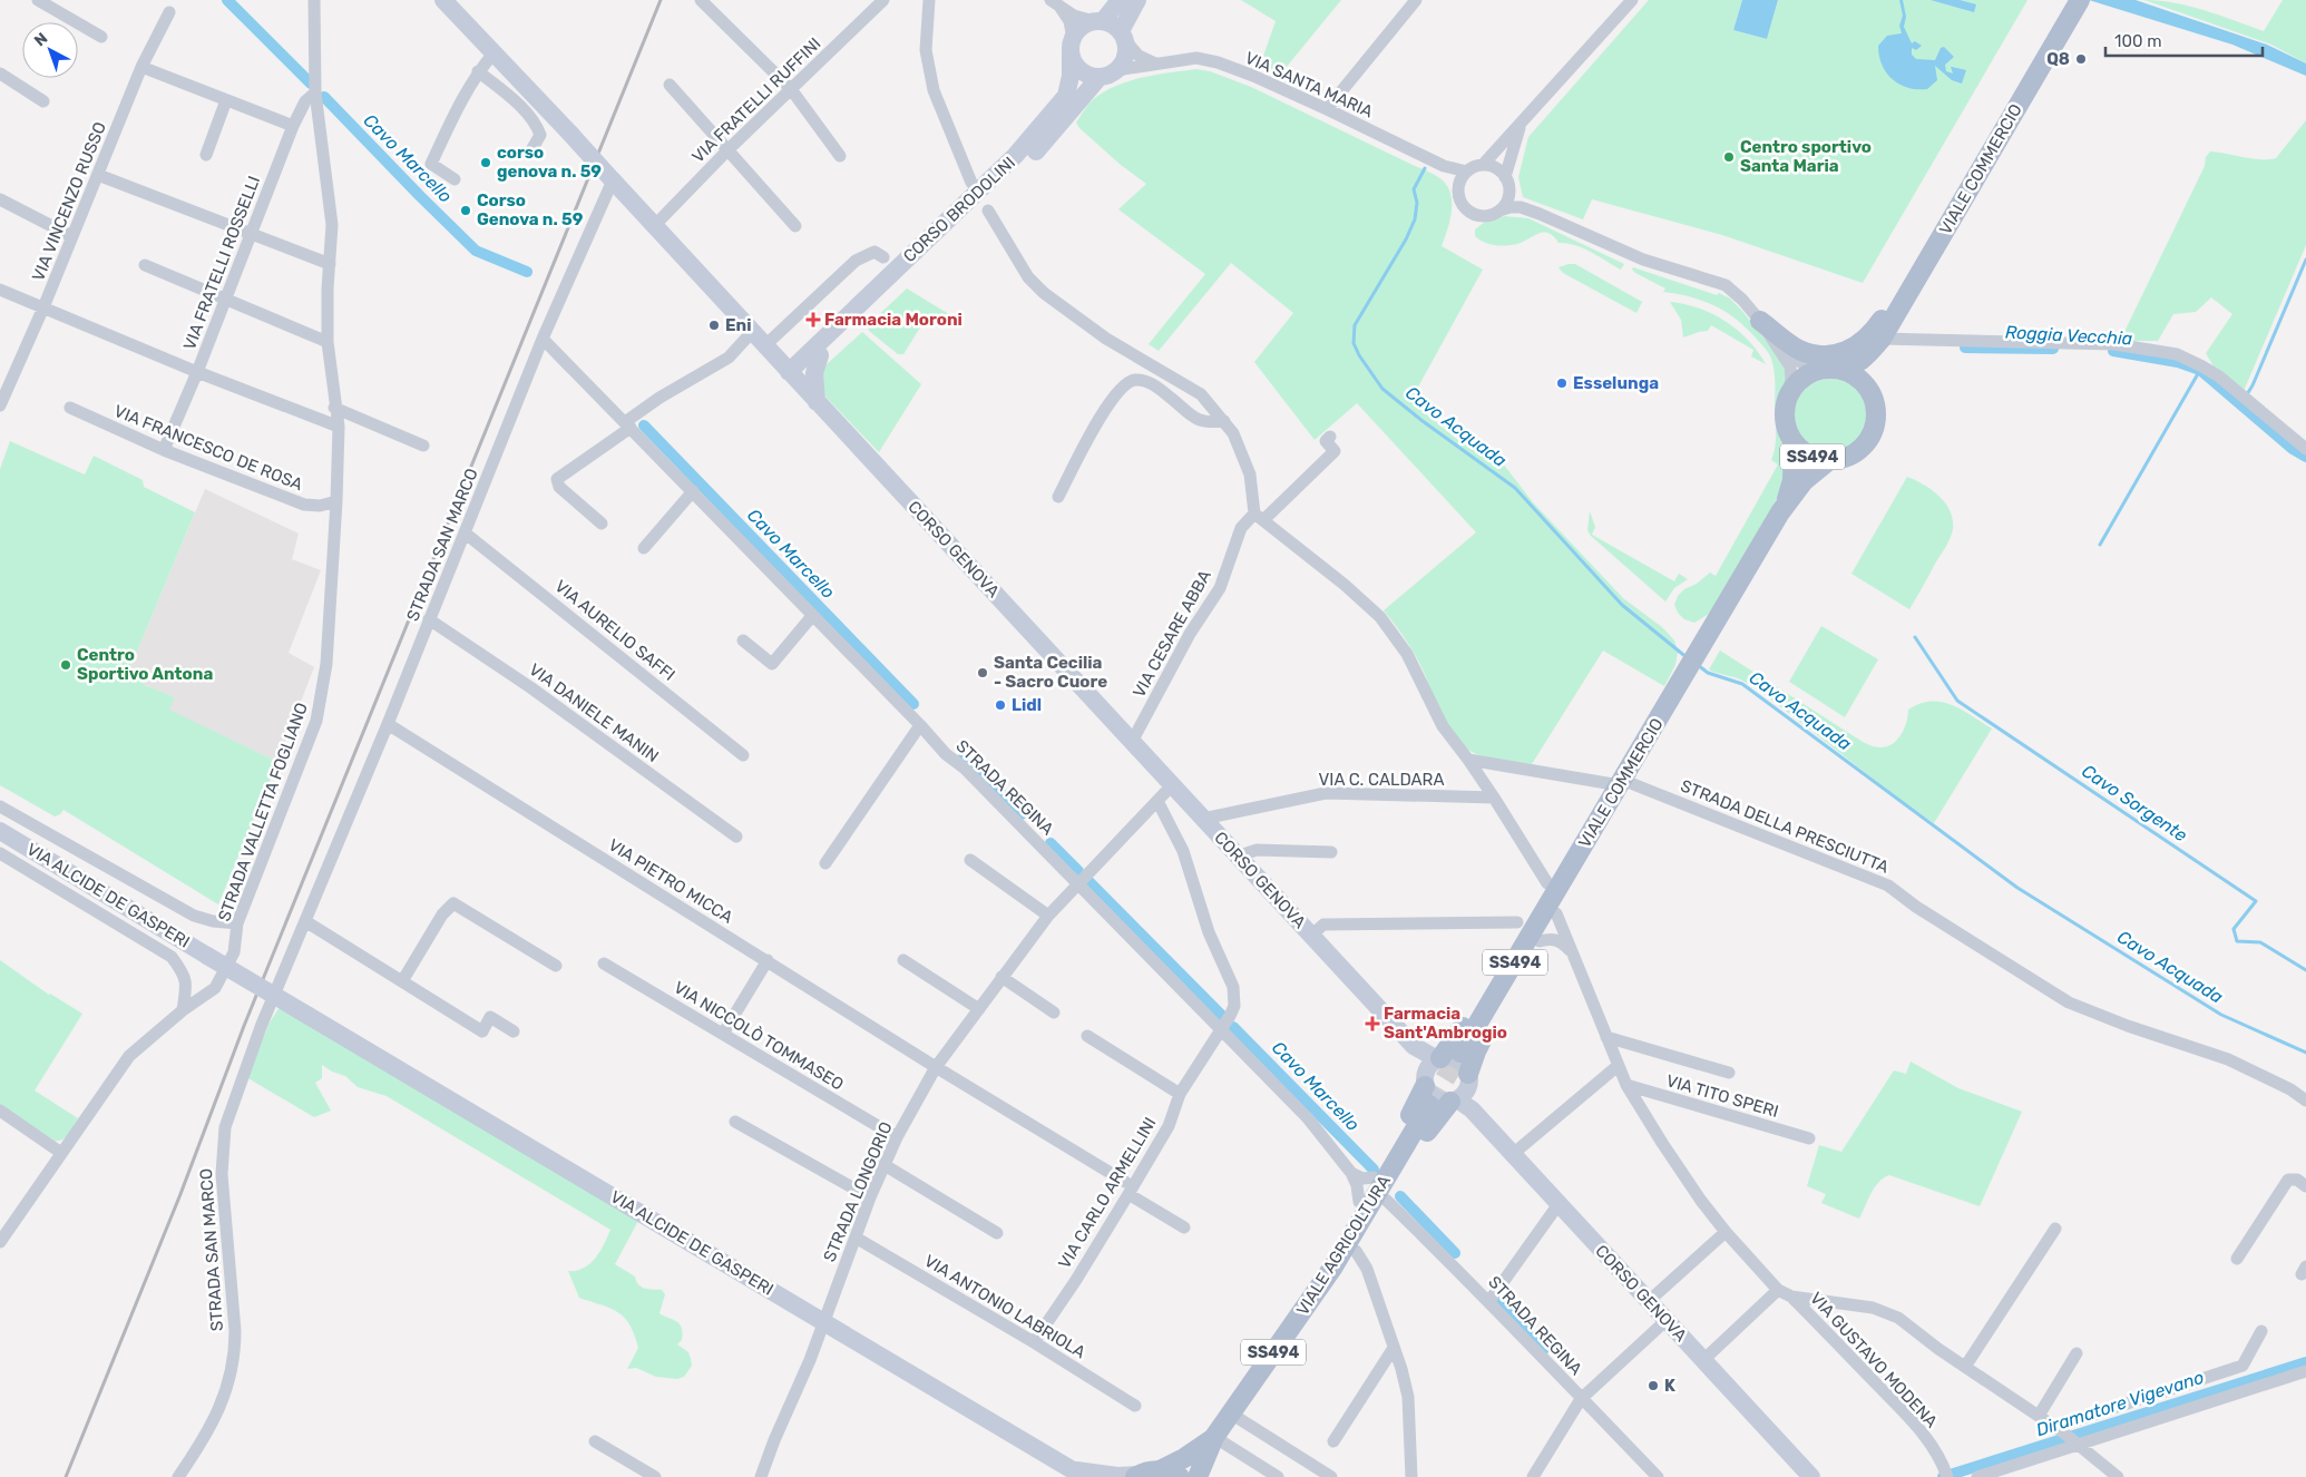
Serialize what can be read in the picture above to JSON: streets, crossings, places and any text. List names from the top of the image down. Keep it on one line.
{"streets":{"main road":["VIALE COMMERCIO","CORSO BRODOLINI","SS494","CORSO GENOVA","VIA ALCIDE DE GASPERI","VIALE AGRICOLTURA"],"street":["VIA SANTA MARIA","VIA FRATELLI RUFFINI","VIA VINCENZO RUSSO","VIA FRATELLI ROSSELLI","VIA FRANCESCO DE ROSA","STRADA SAN MARCO","VIA AURELIO SAFFI","VIA CESARE ABBA","VIA DANIELE MANIN","VIA C. CALDARA","STRADA REGINA","STRADA VALLETTA FOGLIANO","STRADA DELLA PRESCIUTTA","VIA PIETRO MICCA","VIA NICCOLÒ TOMMASEO","VIA TITO SPERI","STRADA LONGORIO","VIA CARLO ARMELLINI","VIA ANTONIO LABRIOLA","VIA GUSTAVO MODENA"]},"crossings":[["VIA SANTA MARIA","VIALE COMMERCIO"],["VIA SANTA MARIA","CORSO BRODOLINI"],["VIA SANTA MARIA","SS494"],["VIA FRATELLI RUFFINI","CORSO GENOVA"],["VIALE COMMERCIO","SS494"],["VIALE COMMERCIO","STRADA DELLA PRESCIUTTA"],["CORSO BRODOLINI","CORSO GENOVA"],["VIA FRATELLI ROSSELLI","VIA FRANCESCO DE ROSA"],["VIA FRATELLI ROSSELLI","STRADA VALLETTA FOGLIANO"],["VIA FRANCESCO DE ROSA","STRADA VALLETTA FOGLIANO"],["STRADA SAN MARCO","CORSO GENOVA"],["STRADA SAN MARCO","VIA AURELIO SAFFI"],["STRADA SAN MARCO","VIA DANIELE MANIN"],["STRADA SAN MARCO","STRADA REGINA"],["STRADA SAN MARCO","VIA PIETRO MICCA"],["CORSO GENOVA","VIA CESARE ABBA"],["CORSO GENOVA","VIA C. CALDARA"],["CORSO GENOVA","STRADA LONGORIO"],["STRADA REGINA","STRADA LONGORIO"],["STRADA REGINA","VIA CARLO ARMELLINI"],["VIA PIETRO MICCA","STRADA LONGORIO"],["VIA PIETRO MICCA","VIA CARLO ARMELLINI"],["VIA ALCIDE DE GASPERI","STRADA LONGORIO"],["VIA ALCIDE DE GASPERI","VIALE AGRICOLTURA"],["VIA NICCOLÒ TOMMASEO","STRADA LONGORIO"],["STRADA LONGORIO","VIA CARLO ARMELLINI"],["STRADA LONGORIO","VIA ANTONIO LABRIOLA"],["VIA CARLO ARMELLINI","VIA ANTONIO LABRIOLA"]],"water":["Cavo Marcello","Roggia Vecchia","Cavo Acquada","Cavo Sorgente","Diramatore Vigevano"],"places":{"other":["Q8","Centro sportivo Santa Maria","corso genova n. 59","Corso Genova n. 59","Eni","Esselunga","Centro Sportivo Antona","Santa Cecilia - Sacro Cuore","Lidl","K"],"health":["Farmacia Moroni","Farmacia Sant'Ambrogio"]},"scale_bar":"100 m","north":"top left"}
